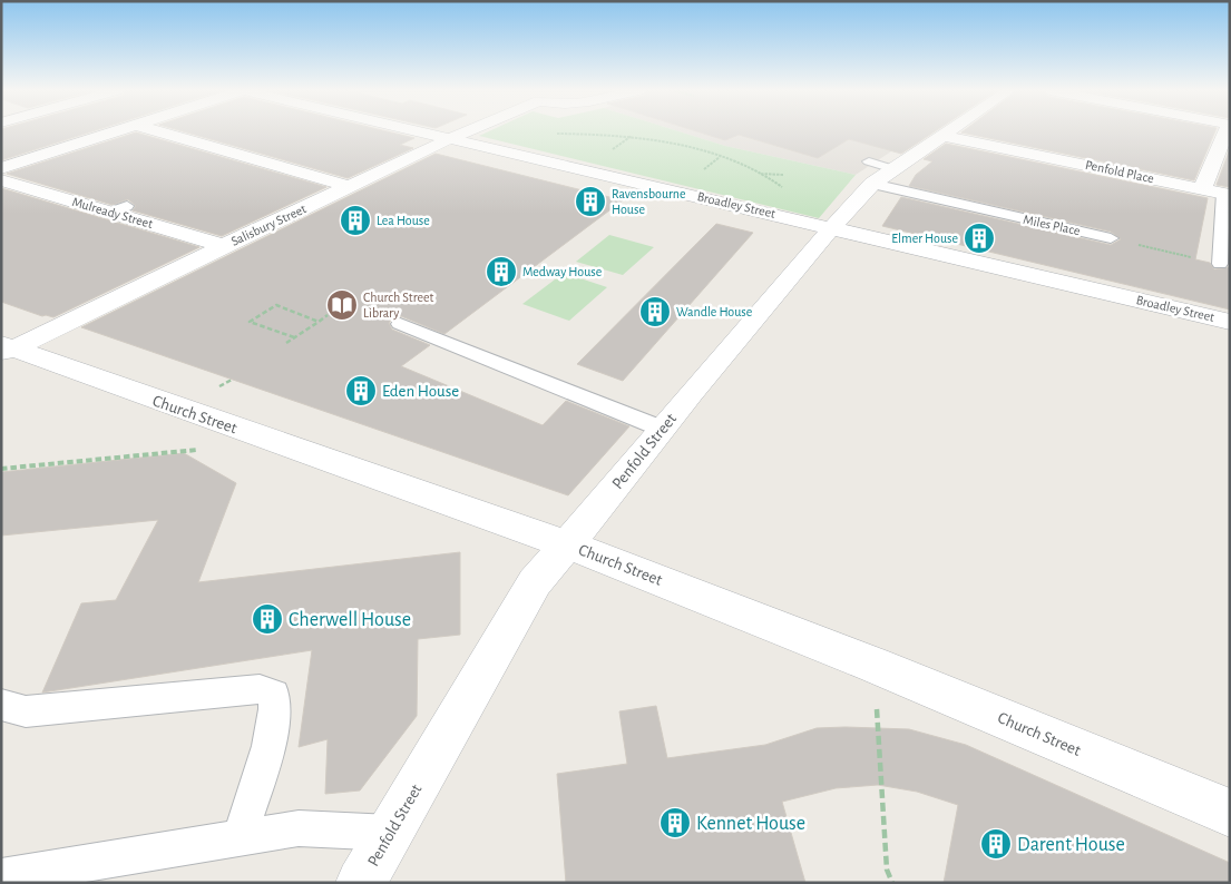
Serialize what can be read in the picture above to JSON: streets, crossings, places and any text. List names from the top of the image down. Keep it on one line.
{"streets":{"street":["Penfold Place","Broadley Street","Mulready Street","Salisbury Street","Church Street","Penfold Street"],"lane":["Miles Place"]},"crossings":[["Penfold Place","Penfold Street"],["Broadley Street","Salisbury Street"],["Broadley Street","Penfold Street"],["Mulready Street","Salisbury Street"],["Salisbury Street","Church Street"],["Miles Place","Penfold Street"],["Church Street","Penfold Street"]],"places":{"building":["Ravensbourne House","Lea House","Elmer House","Medway House","Wandle House","Eden House","Cherwell House","Kennet House","Darent House"],"library":["Church Street Library"]}}
